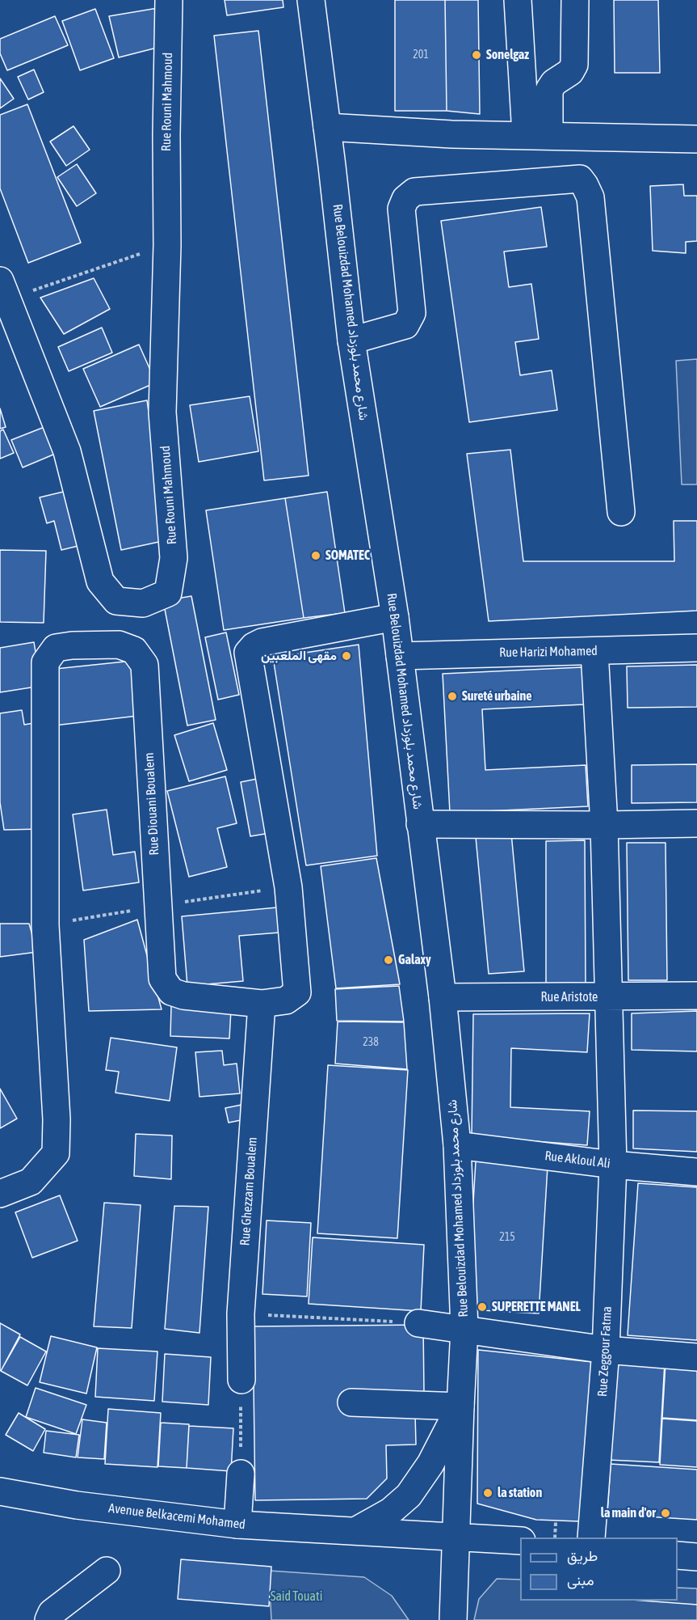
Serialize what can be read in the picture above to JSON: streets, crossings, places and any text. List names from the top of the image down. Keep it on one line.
{"streets":{"street":["Rue Rouni Mahmoud","Rue Belouizdad Mohamed شارع محمد بلوزداد","Rue Harizi Mohamed","Rue Diouani Boualem","Rue Aristote","Rue Akloul Ali","Rue Ghezzam Boualem","Rue Zeggour Fatma","Avenue Belkacemi Mohamed"]},"crossings":[["Rue Belouizdad Mohamed شارع محمد بلوزداد","Rue Harizi Mohamed"],["Rue Belouizdad Mohamed شارع محمد بلوزداد","Rue Diouani Boualem"],["Rue Belouizdad Mohamed شارع محمد بلوزداد","Rue Aristote"],["Rue Belouizdad Mohamed شارع محمد بلوزداد","Rue Akloul Ali"],["Rue Belouizdad Mohamed شارع محمد بلوزداد","Avenue Belkacemi Mohamed"],["Rue Harizi Mohamed","Rue Zeggour Fatma"],["Rue Diouani Boualem","Rue Ghezzam Boualem"],["Rue Aristote","Rue Zeggour Fatma"],["Rue Akloul Ali","Rue Zeggour Fatma"]],"parks":["Said Touati"],"places":["Sonelgaz","SOMATEC","مقهى الملعبين","Sureté urbaine","Galaxy","SUPERETTE MANEL","la station","la main d'or"],"house_numbers":["201","238","215"],"legend":["طريق","مبنى"]}
